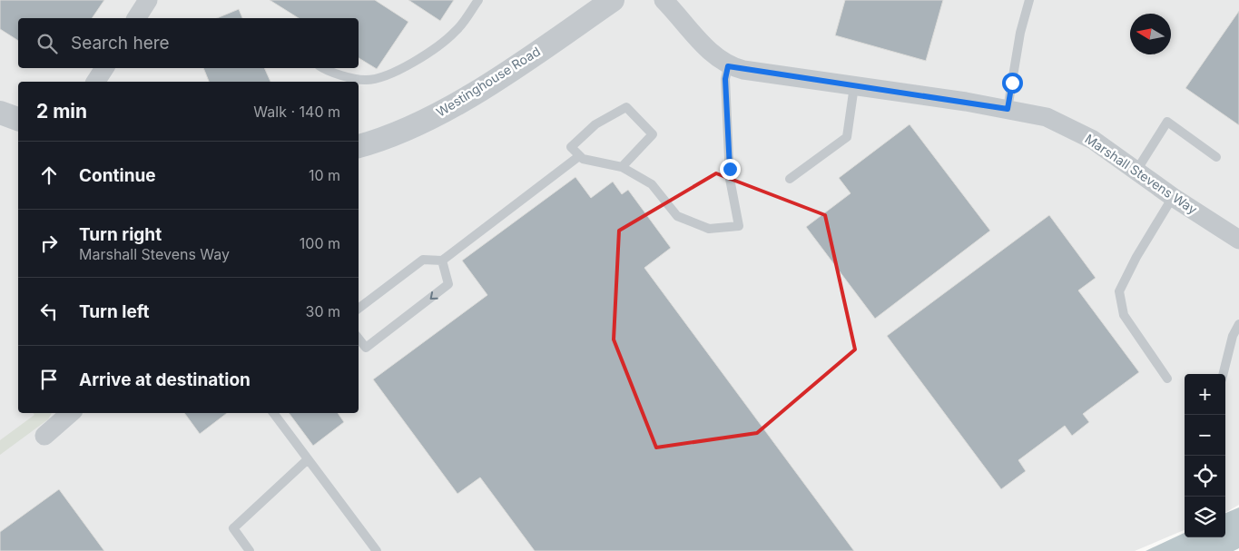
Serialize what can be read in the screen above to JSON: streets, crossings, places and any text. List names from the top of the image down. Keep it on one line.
{"streets":{"street":["Westinghouse Road","Marshall Stevens Way"]},"north":"left","page":{"search":"Search here","heading":["2 min","Walk · 140 m"],"list":[["Continue","10 m"],["Turn right","Marshall Stevens Way","100 m"],["Turn left","30 m"],"Arrive at destination"],"map_buttons":["+","−"]}}
